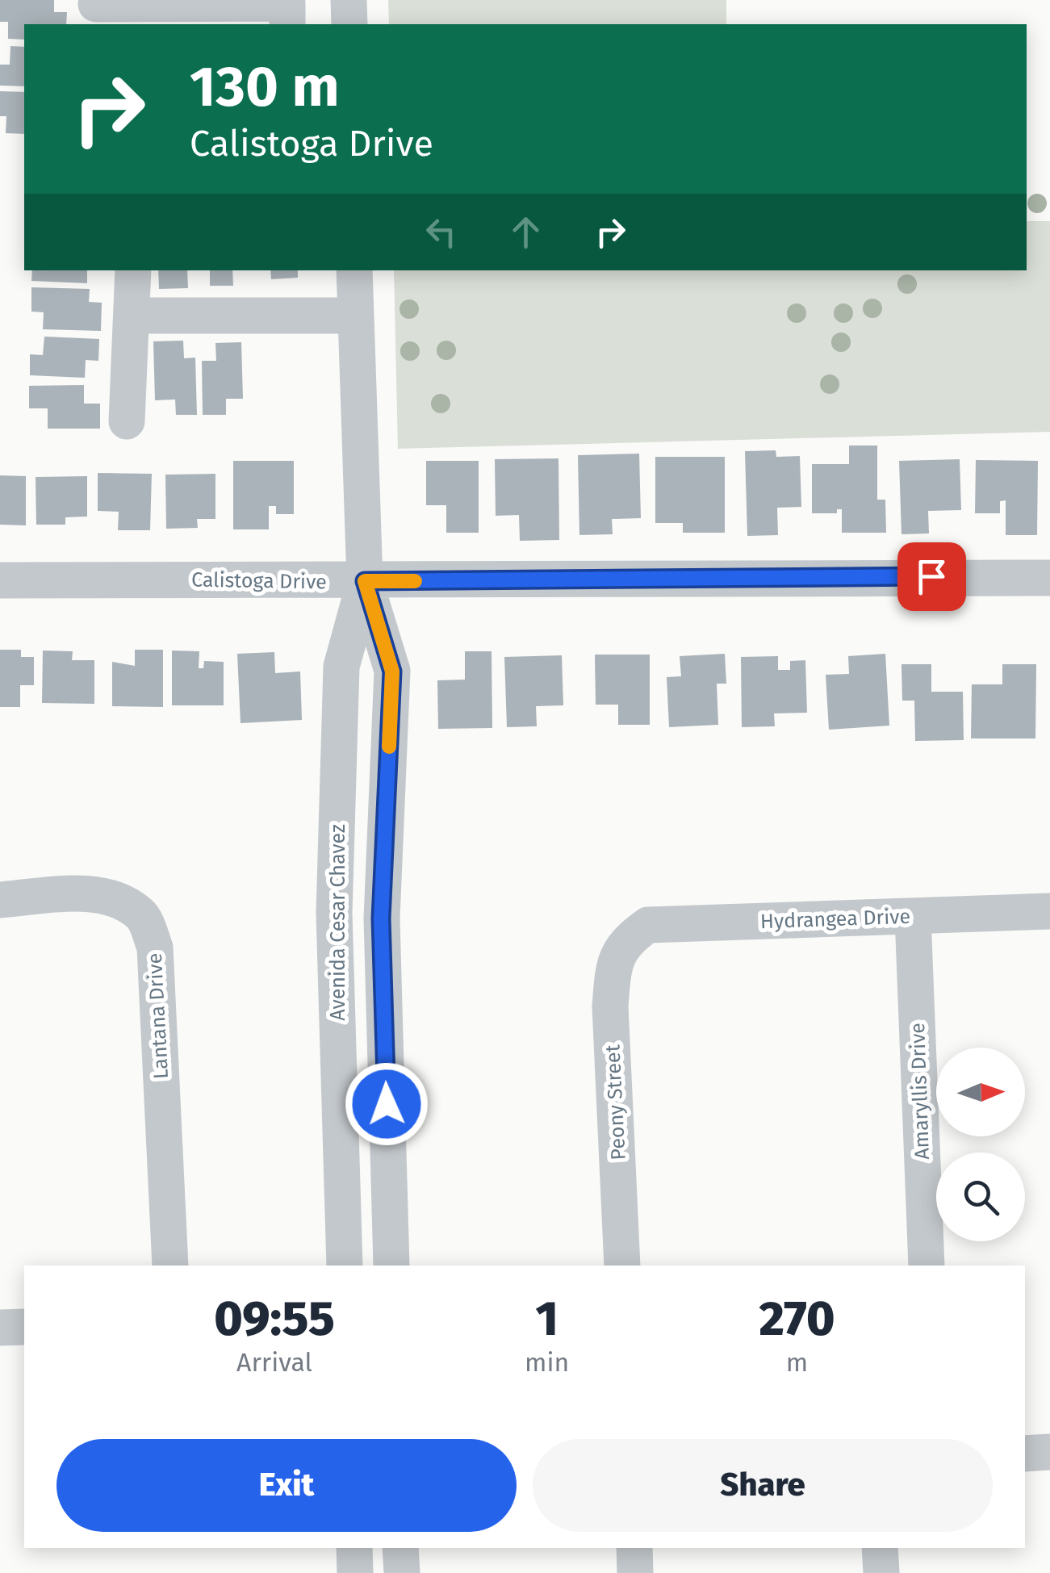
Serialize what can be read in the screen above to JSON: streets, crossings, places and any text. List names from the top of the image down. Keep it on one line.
{"streets":{"street":["Calistoga Drive","Hydrangea Drive","Avenida Cesar Chavez","Lantana Drive","Amaryllis Drive","Peony Street"]},"crossings":[["Calistoga Drive","Avenida Cesar Chavez"],["Hydrangea Drive","Amaryllis Drive"],["Hydrangea Drive","Peony Street"]],"north":"right","page":{"turn":["130 m","Calistoga Drive"],"eta":["09:55","Arrival","1","min","270","m"],"buttons":["Exit","Share"]}}
